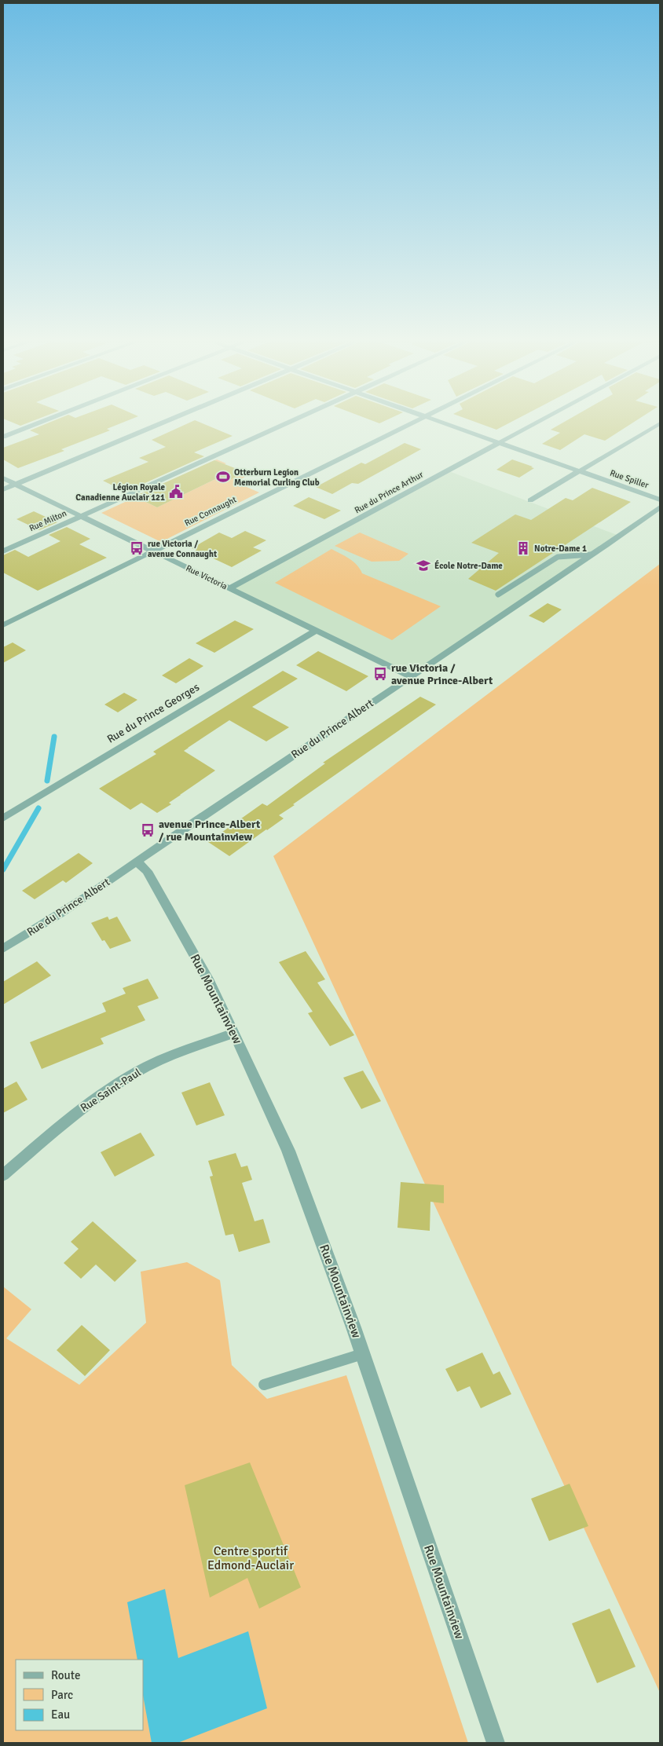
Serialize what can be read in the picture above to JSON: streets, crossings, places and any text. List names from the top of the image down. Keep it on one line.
{"streets":{"street":["Rue Spiller","Rue du Prince Arthur","Rue Connaught","Rue Milton","Rue Victoria","Rue du Prince Georges","Rue du Prince Albert","Rue Mountainview","Rue Saint-Paul"]},"crossings":[["Rue Spiller","Rue du Prince Arthur"],["Rue du Prince Arthur","Rue Victoria"],["Rue Connaught","Rue Victoria"],["Rue Milton","Rue Victoria"],["Rue Victoria","Rue du Prince Georges"],["Rue Victoria","Rue du Prince Albert"],["Rue du Prince Albert","Rue Mountainview"],["Rue Mountainview","Rue Saint-Paul"]],"parks":["Centre sportif Edmond-Auclair"],"places":{"sports":["Otterburn Legion Memorial Curling Club"],"public building":["Légion Royale Canadienne Auclair 121"],"bus stop":["rue Victoria / avenue Connaught","rue Victoria / avenue Prince-Albert","avenue Prince-Albert / rue Mountainview"],"building":["Notre-Dame 1"],"school or university":["École Notre-Dame"]},"legend":["Route","Parc","Eau"]}
